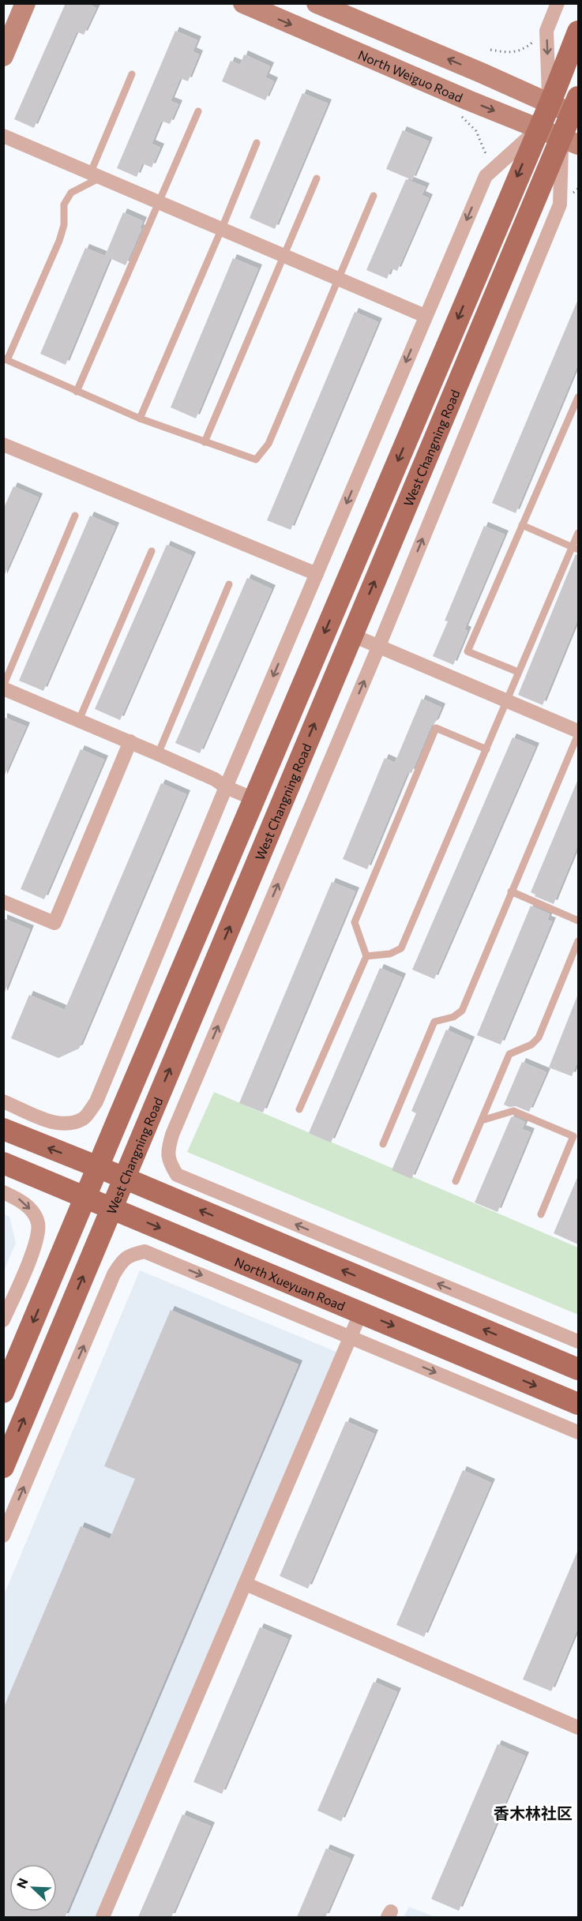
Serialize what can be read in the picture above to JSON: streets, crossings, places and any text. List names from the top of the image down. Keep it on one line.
{"streets":{"main road":["North Weiguo Road","West Changning Road","North Xueyuan Road"]},"crossings":[["North Weiguo Road","West Changning Road"],["West Changning Road","North Xueyuan Road"]],"districts":["香木林社区"],"north":"top left"}
